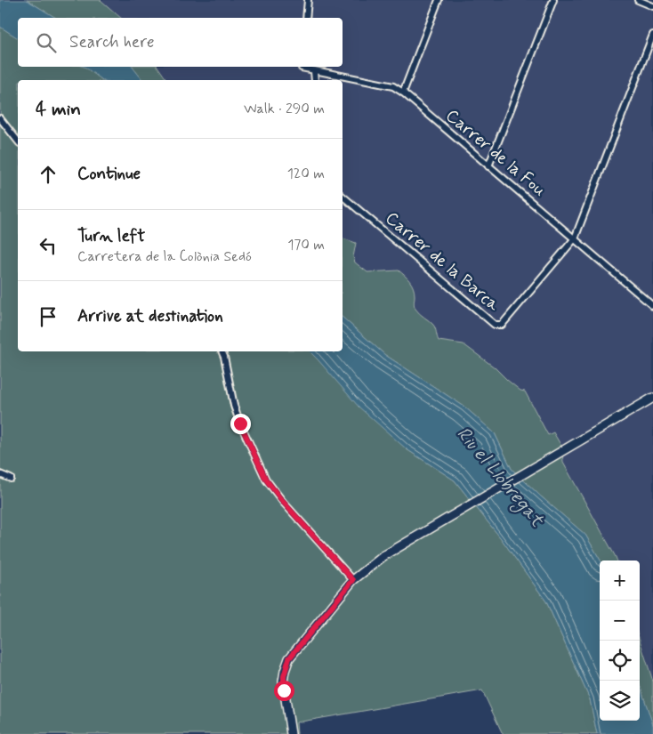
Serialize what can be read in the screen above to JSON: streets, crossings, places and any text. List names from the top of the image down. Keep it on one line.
{"streets":{"street":["Carrer de la Fou","Carrer de la Barca"]},"crossings":[["Carrer de la Fou","Carrer de la Barca"]],"water":["Riu el Llobregat"],"page":{"search":"Search here","heading":["4 min","Walk · 290 m"],"list":[["Continue","120 m"],["Turn left","Carretera de la Colònia Sedó","170 m"],"Arrive at destination"],"map_buttons":["+","−"]}}
